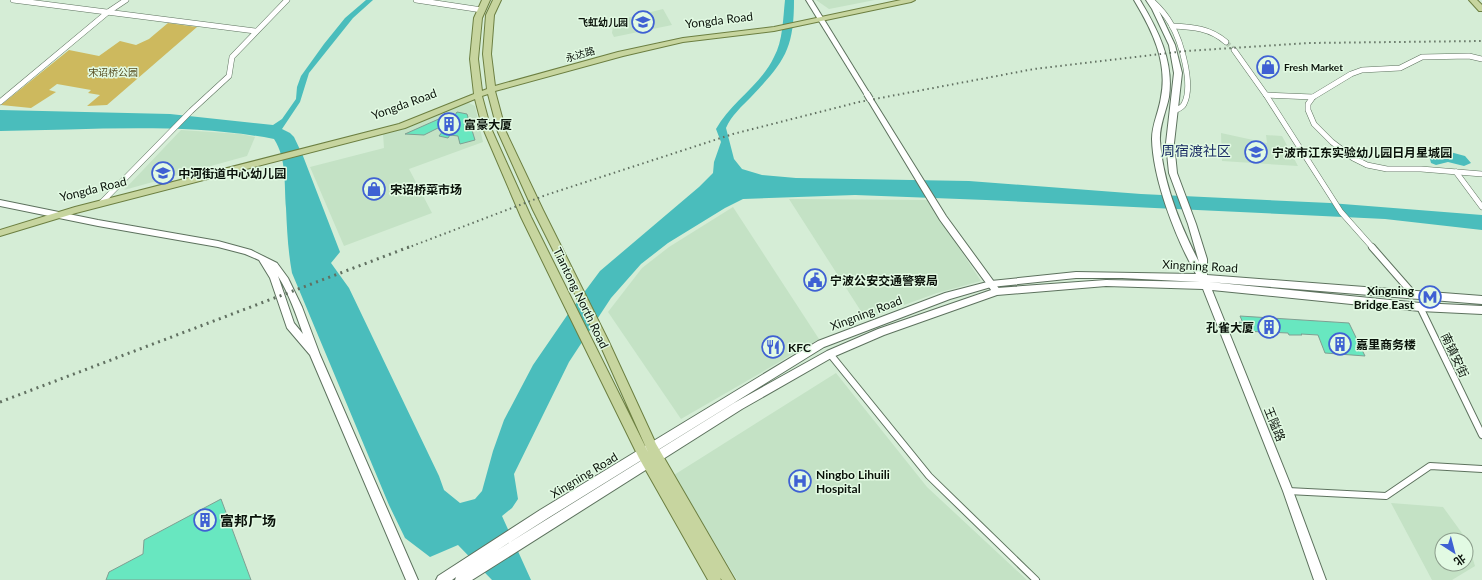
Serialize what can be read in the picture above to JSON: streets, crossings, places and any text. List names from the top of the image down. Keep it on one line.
{"streets":{"main road":["Yongda Road","永达路","Xingning Road","Tiantong North Road","王隘路"],"street":["南镇安街"]},"crossings":[["Yongda Road","永达路"],["永达路","Tiantong North Road"],["Xingning Road","Tiantong North Road"],["Xingning Road","南镇安街"],["Xingning Road","王隘路"]],"districts":["周宿渡社区"],"parks":["宋诏桥公园"],"places":{"school or university":["飞虹幼儿园","宁波市江东实验幼儿园日月星城园","中河街道中心幼儿园"],"shop":["Fresh Market","宋诏桥菜市场"],"building":["富豪大厦","孔雀大厦","嘉里商务楼","富邦广场"],"public building":["宁波公安交通警察局"],"metro station":["Xingning Bridge East"],"restaurant":["KFC"],"hospital":["Ningbo Lihuili Hospital"]},"north":"bottom right"}
